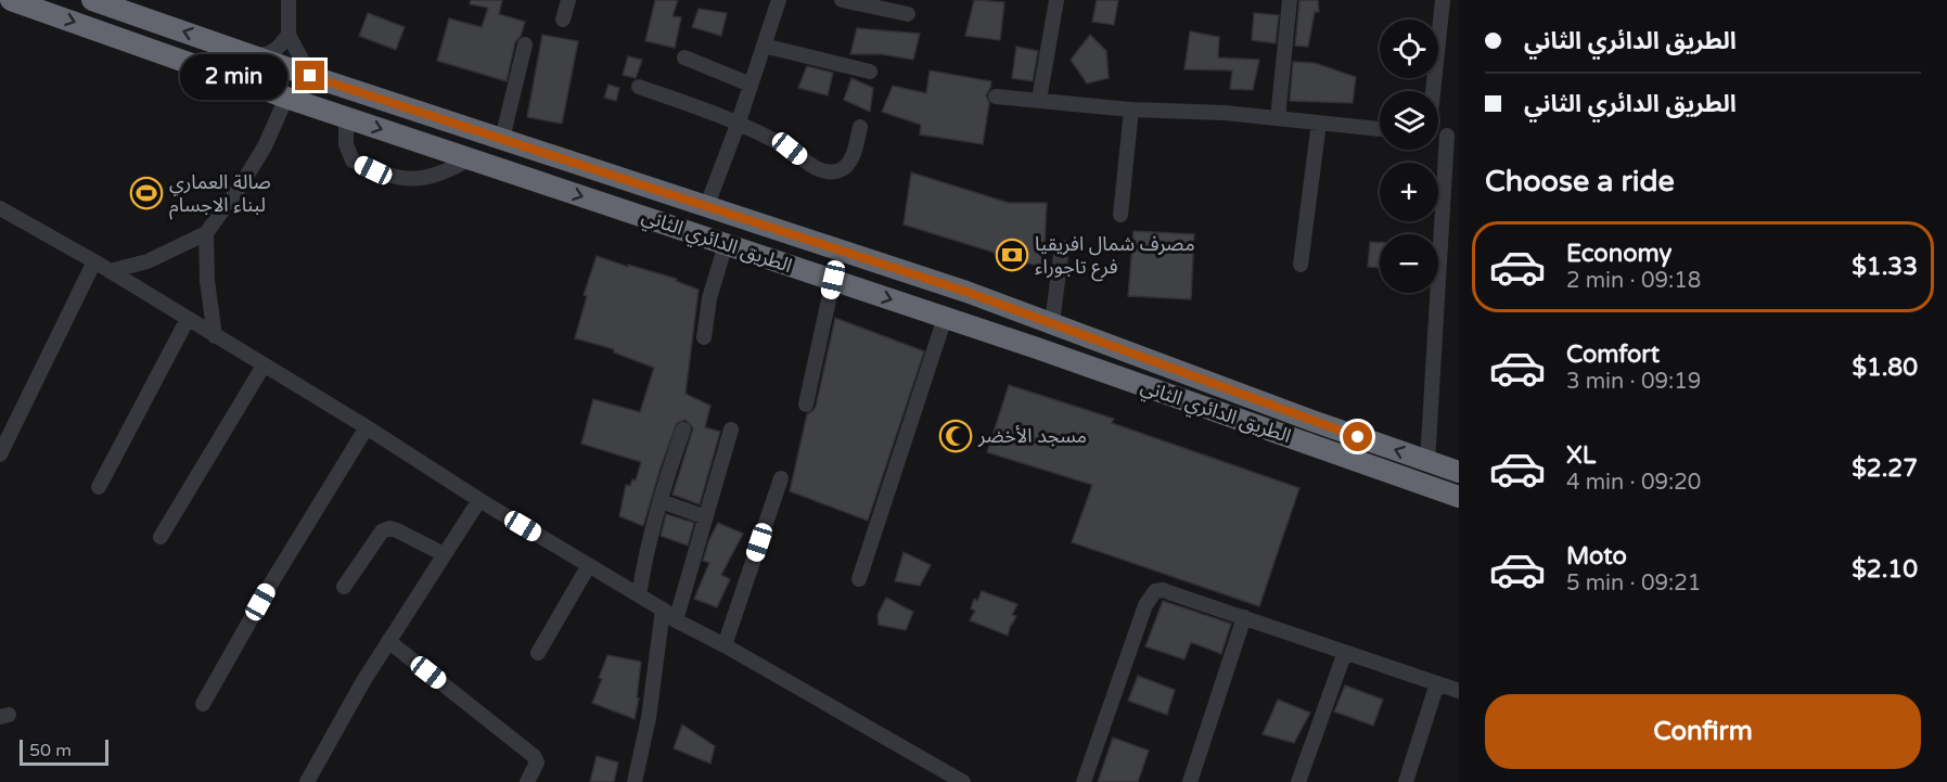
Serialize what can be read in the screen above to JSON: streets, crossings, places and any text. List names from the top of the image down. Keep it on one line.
{"streets":{"highway":["الطريق الدائري الثاني"]},"places":{"sports":["صالة العماري لبناء الاجسام"],"bank":["مصرف شمال افريقيا فرع تاجوراء"],"mosque":["مسجد الأخضر"]},"scale_bar":"50 m","page":{"banner":["الطريق الدائري الثاني","الطريق الدائري الثاني"],"map_buttons":["+","−"],"bubble":"2 min","heading":"Choose a ride","list":[{"name":"Economy","note":"2 min · 09:18","value":"$1.33"},{"name":"Comfort","note":"3 min · 09:19","value":"$1.80"},{"name":"XL","note":"4 min · 09:20","value":"$2.27"},{"name":"Moto","note":"5 min · 09:21","value":"$2.10"}],"buttons":"Confirm","scale":"50 m"}}
